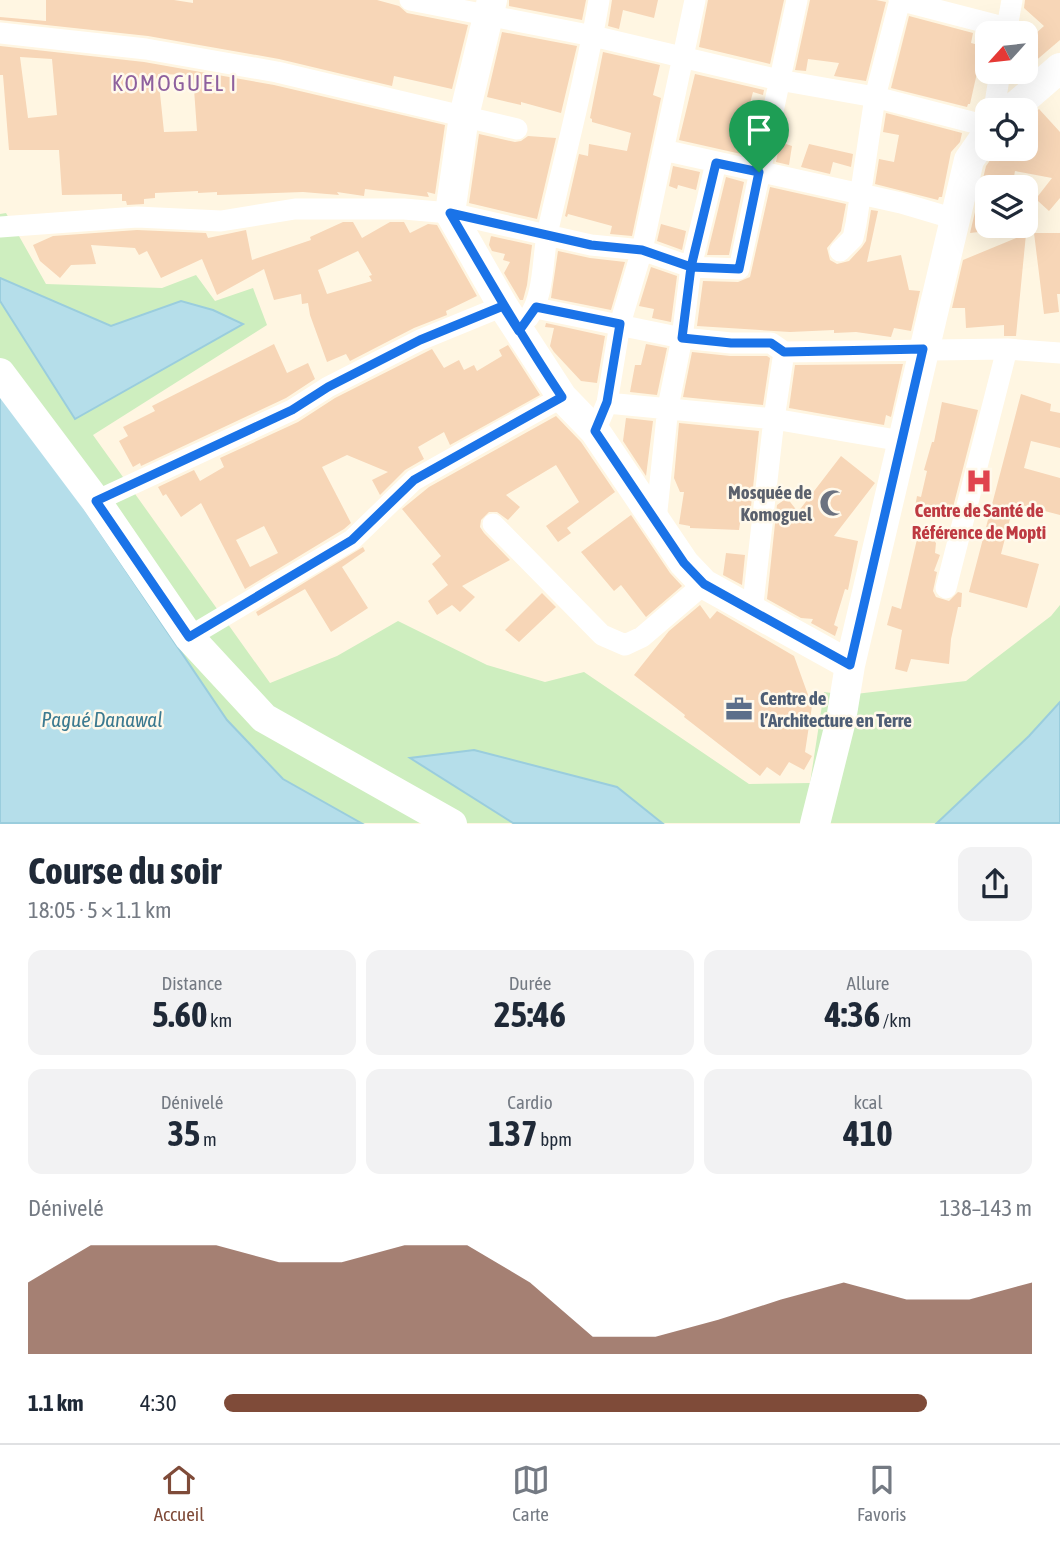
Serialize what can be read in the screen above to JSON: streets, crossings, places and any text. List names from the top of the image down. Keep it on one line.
{"districts":["KOMOGUEL I"],"water":["Pagué Danawal"],"places":{"hospital":["Centre de Santé de Référence de Mopti"],"mosque":["Mosquée de Komoguel"],"office":["Centre de l’Architecture en Terre"]},"north":"bottom left","page":{"heading":["Course du soir","18:05 · 5 × 1.1 km"],"stats":[["Distance","5.60 km"],["Durée","25:46"],["Allure","4:36 /km"],["Dénivelé","35 m"],["Cardio","137 bpm"],["kcal","410"]],"chart":["Dénivelé","138–143 m"],"list":[{"name":"1.1 km","note":"4:30"}],"tabs":["Accueil","Carte","Favoris"]}}
